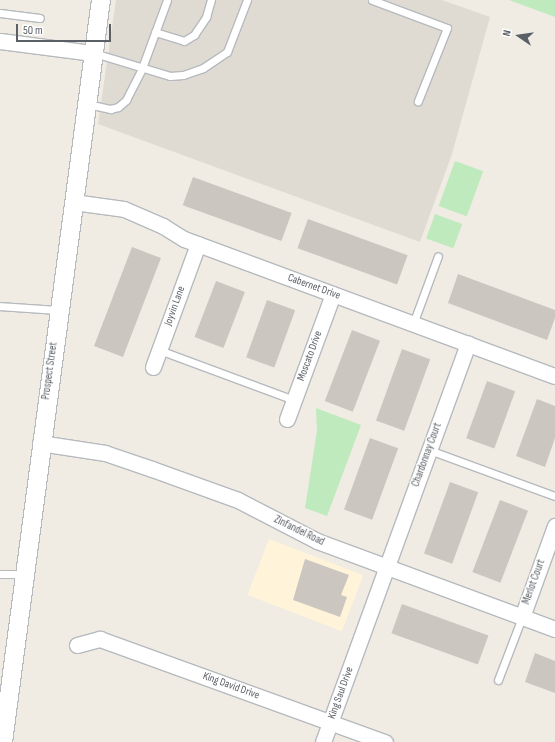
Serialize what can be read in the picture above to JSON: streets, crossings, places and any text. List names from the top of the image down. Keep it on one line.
{"streets":{"street":["Cabernet Drive","Joyvin Lane","Moscato Drive","Prospect Street","Chardonnay Court","Zinfandel Road","Merlot Court","King David Drive","King Saul Drive"]},"crossings":[["Cabernet Drive","Joyvin Lane"],["Cabernet Drive","Moscato Drive"],["Cabernet Drive","Prospect Street"],["Cabernet Drive","Chardonnay Court"],["Prospect Street","Zinfandel Road"],["Chardonnay Court","Zinfandel Road"],["Chardonnay Court","King Saul Drive"],["Zinfandel Road","Merlot Court"],["King David Drive","King Saul Drive"]],"scale_bar":"50 m","north":"left"}
